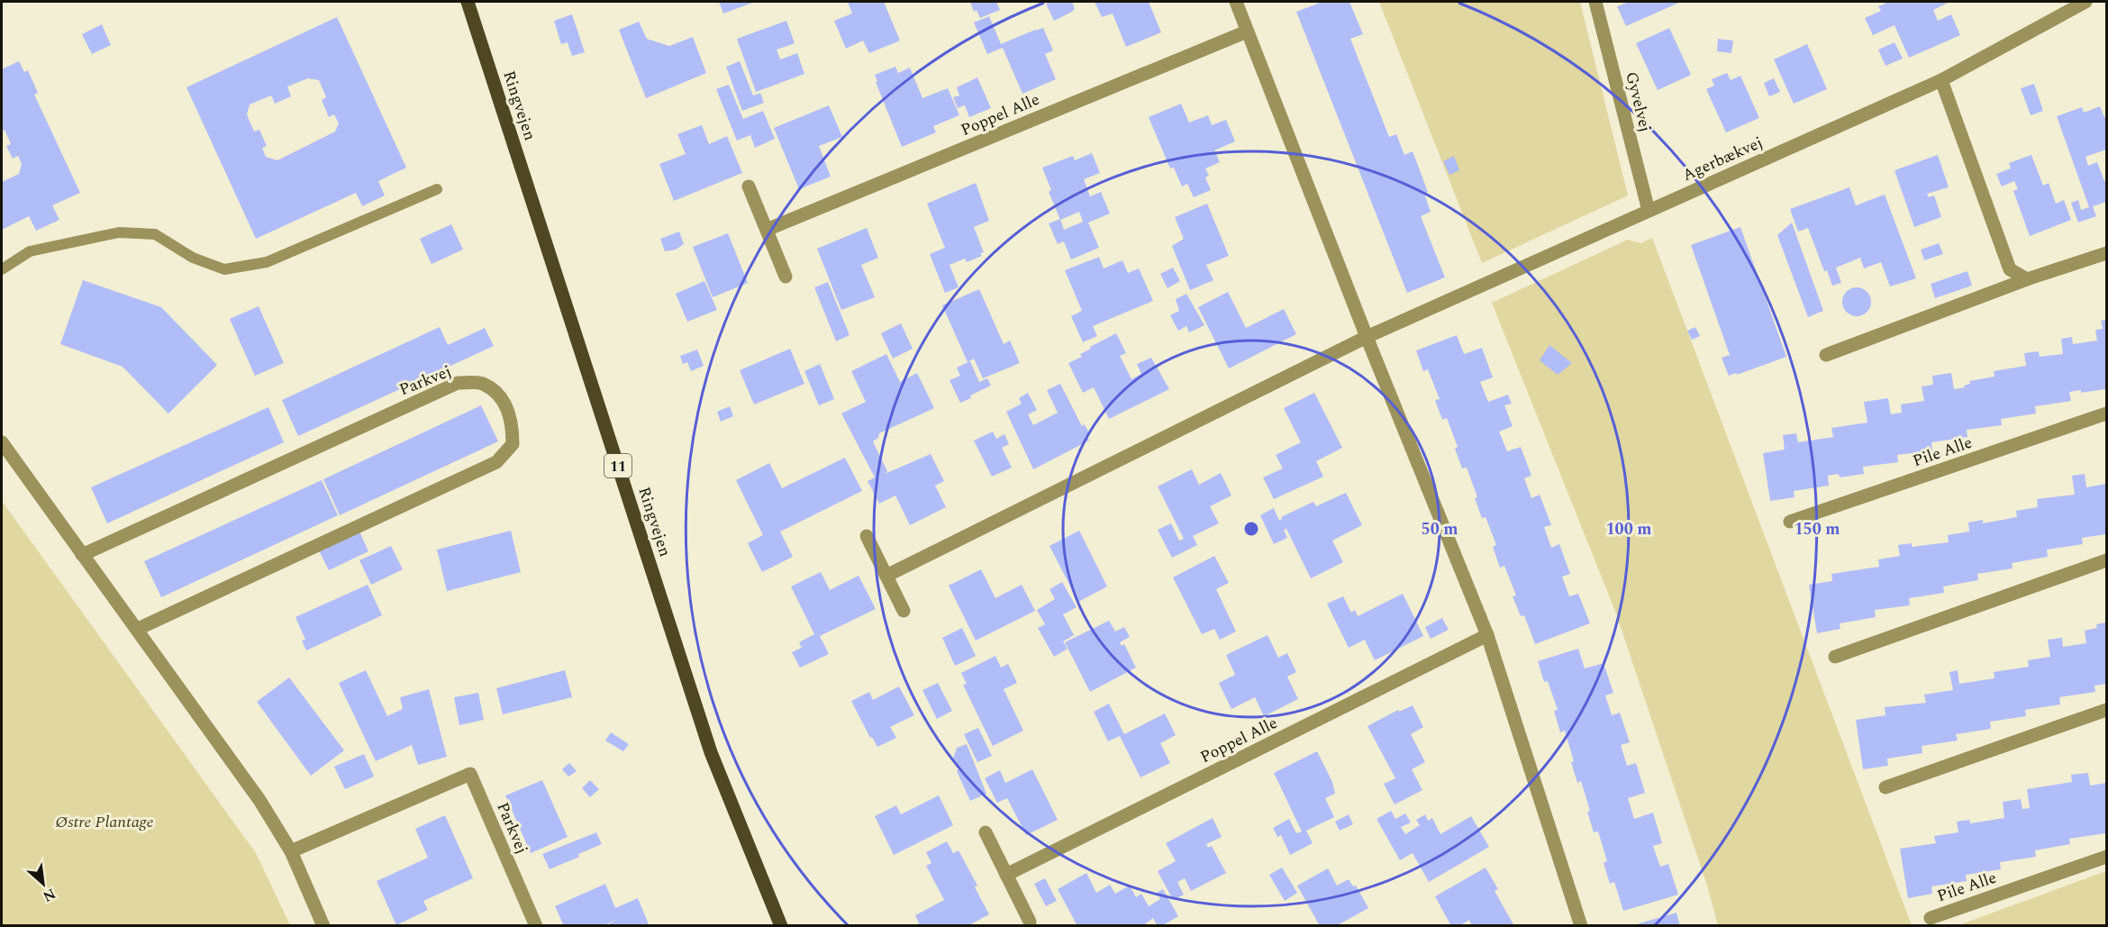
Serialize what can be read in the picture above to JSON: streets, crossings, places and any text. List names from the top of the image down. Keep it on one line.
{"streets":{"main road":["Ringvejen","11"],"street":["Gyvelvej","Poppel Alle","Agerbækvej","Parkvej","Pile Alle"]},"crossings":[["Gyvelvej","Agerbækvej"]],"parks":["Østre Plantage"],"north":"bottom right","rings":["50 m","100 m","150 m"]}
